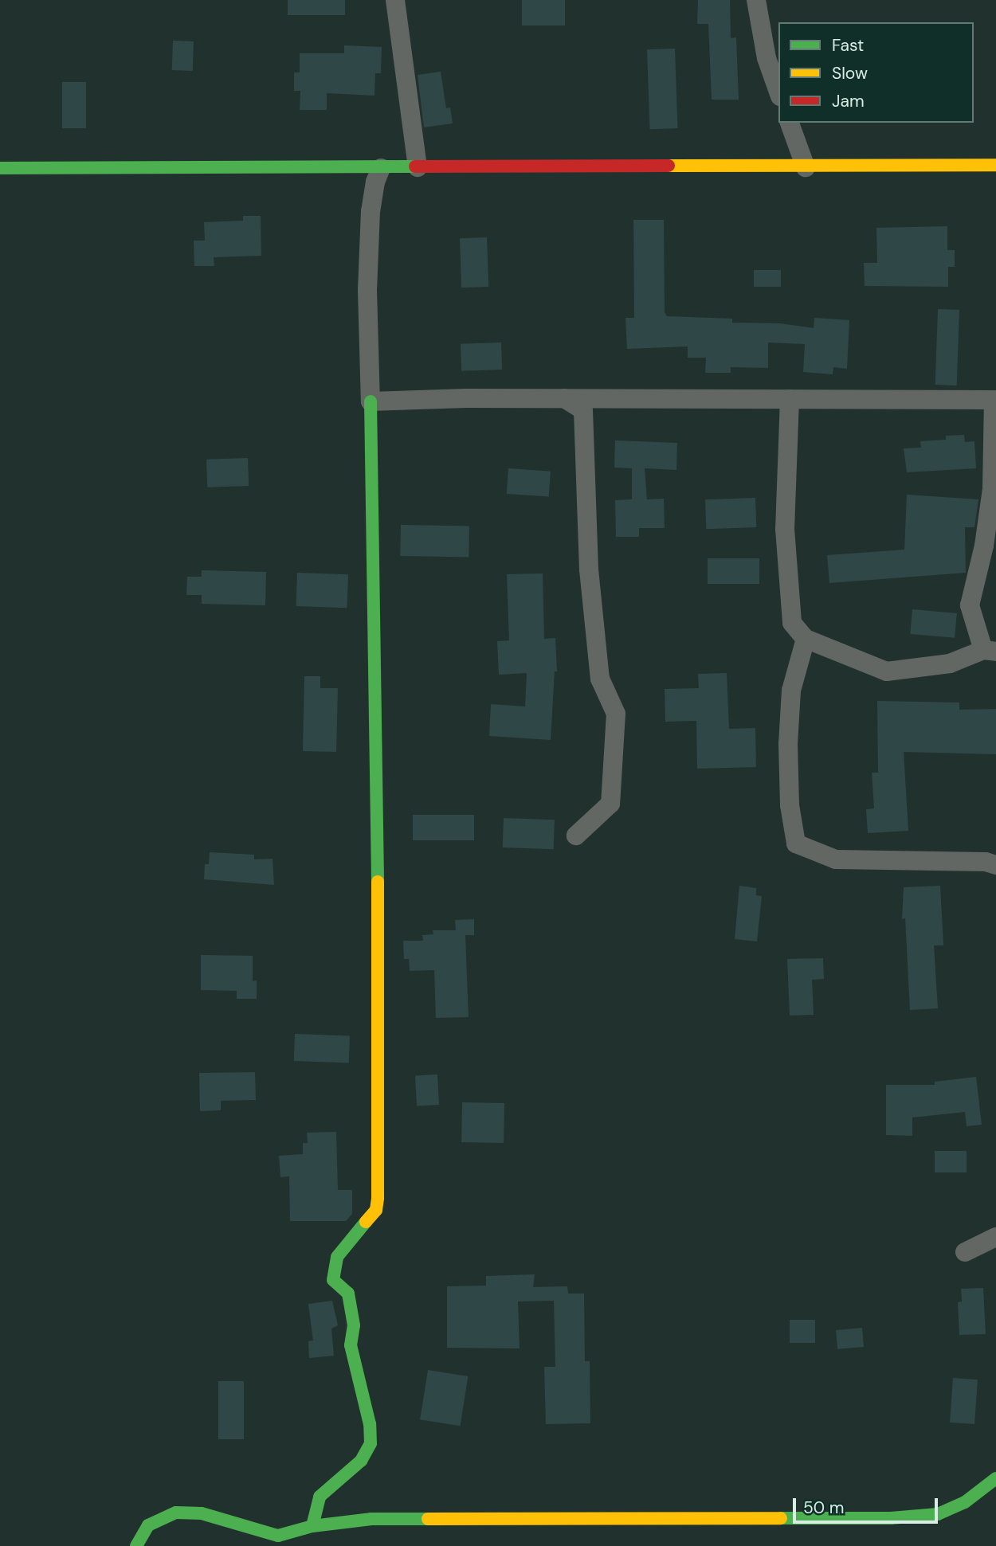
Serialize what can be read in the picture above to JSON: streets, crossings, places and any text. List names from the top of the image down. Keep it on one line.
{"legend":["Fast","Slow","Jam"],"scale_bar":"50 m"}
